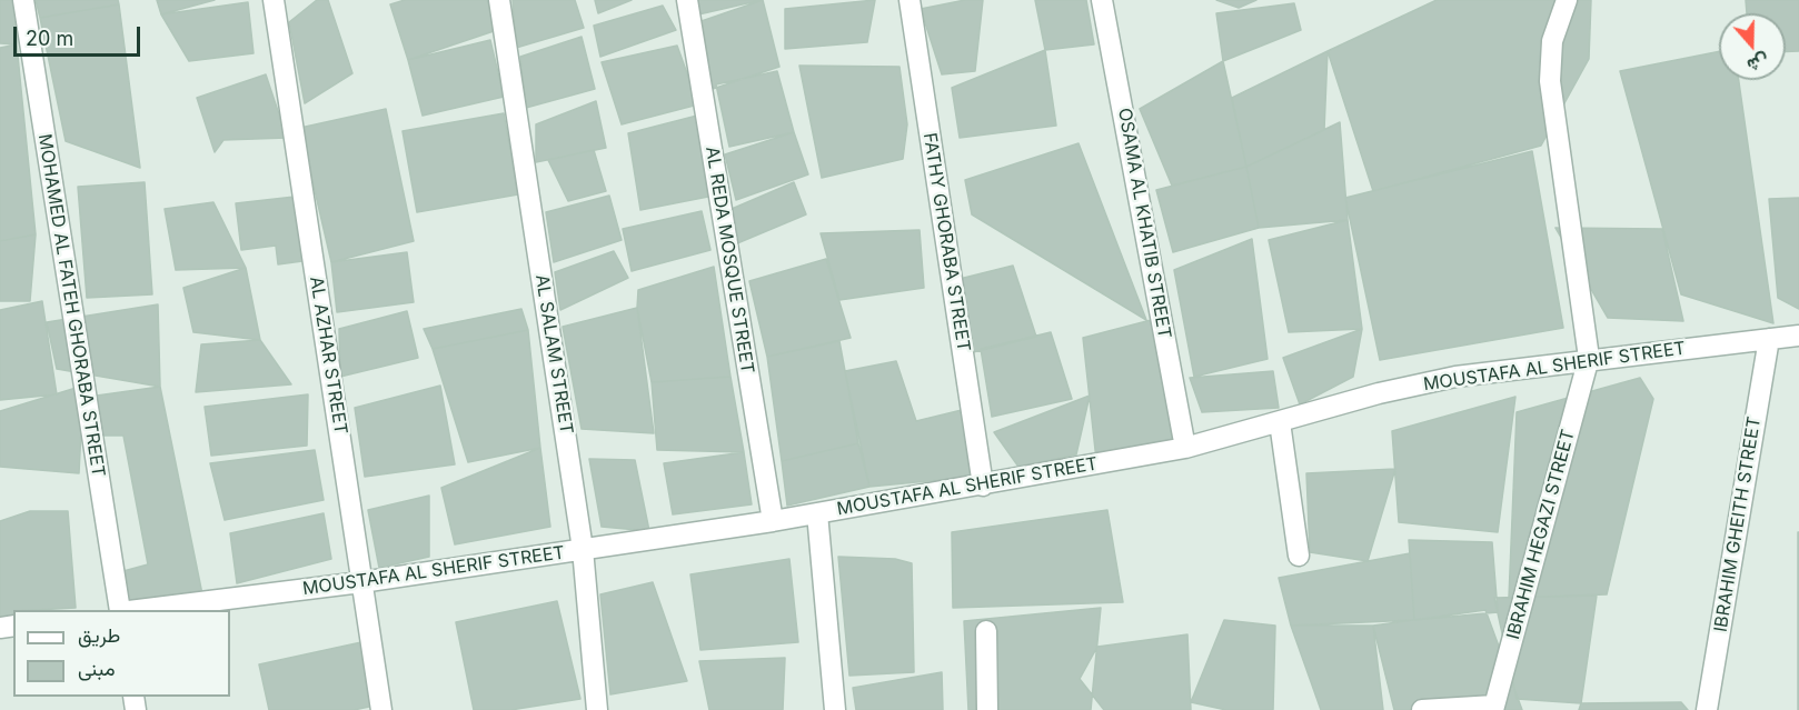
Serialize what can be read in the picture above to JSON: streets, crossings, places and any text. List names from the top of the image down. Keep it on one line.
{"streets":{"street":["OSAMA AL KHATIB STREET","FATHY GHORABA STREET","AL REDA MOSQUE STREET","MOHAMED AL FATEH GHORABA STREET","AL SALAM STREET","AL AZHAR STREET","MOUSTAFA AL SHERIF STREET","IBRAHIM GHEITH STREET","IBRAHIM HEGAZI STREET"]},"crossings":[["OSAMA AL KHATIB STREET","MOUSTAFA AL SHERIF STREET"],["FATHY GHORABA STREET","MOUSTAFA AL SHERIF STREET"],["AL REDA MOSQUE STREET","MOUSTAFA AL SHERIF STREET"],["AL SALAM STREET","MOUSTAFA AL SHERIF STREET"],["AL AZHAR STREET","MOUSTAFA AL SHERIF STREET"],["MOUSTAFA AL SHERIF STREET","IBRAHIM GHEITH STREET"],["MOUSTAFA AL SHERIF STREET","IBRAHIM HEGAZI STREET"]],"legend":["طريق","مبنى"],"scale_bar":"20 m","north":"bottom"}
